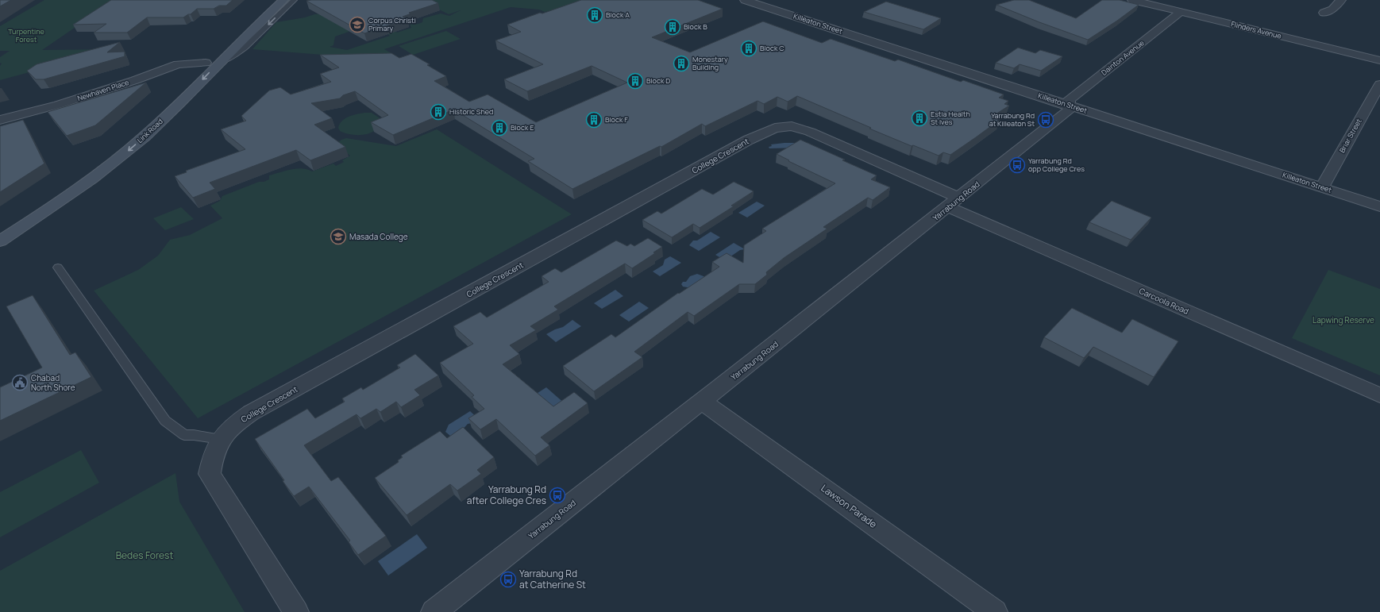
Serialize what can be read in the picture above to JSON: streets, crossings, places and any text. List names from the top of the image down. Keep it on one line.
{"streets":{"main road":["Link Road"],"street":["Killeaton Street","Flinders Avenue","Dainton Avenue","Newhaven Place","Briar Street","College Crescent","Yarrabung Road","Carcoola Road","Lawson Parade"]},"crossings":[["Killeaton Street","Dainton Avenue"],["Killeaton Street","Briar Street"],["Killeaton Street","Yarrabung Road"],["Flinders Avenue","Dainton Avenue"],["Dainton Avenue","Yarrabung Road"],["Newhaven Place","Link Road"],["College Crescent","Yarrabung Road"],["College Crescent","Carcoola Road"],["Yarrabung Road","Carcoola Road"],["Yarrabung Road","Lawson Parade"]],"parks":["Turpentine Forest","Lapwing Reserve","Bedes Forest"],"places":{"building":["Block A","Block B","Block C","Monestary Building","Block D","Historic Shed","Estia Health St Ives","Block F","Block E"],"school or university":["Corpus Christi Primary","Masada College"],"bus stop":["Yarrabung Rd at Killeaton St","Yarrabung Rd opp College Cres","Yarrabung Rd after College Cres","Yarrabung Rd at Catherine St"],"public building":["Chabad North Shore"]}}
